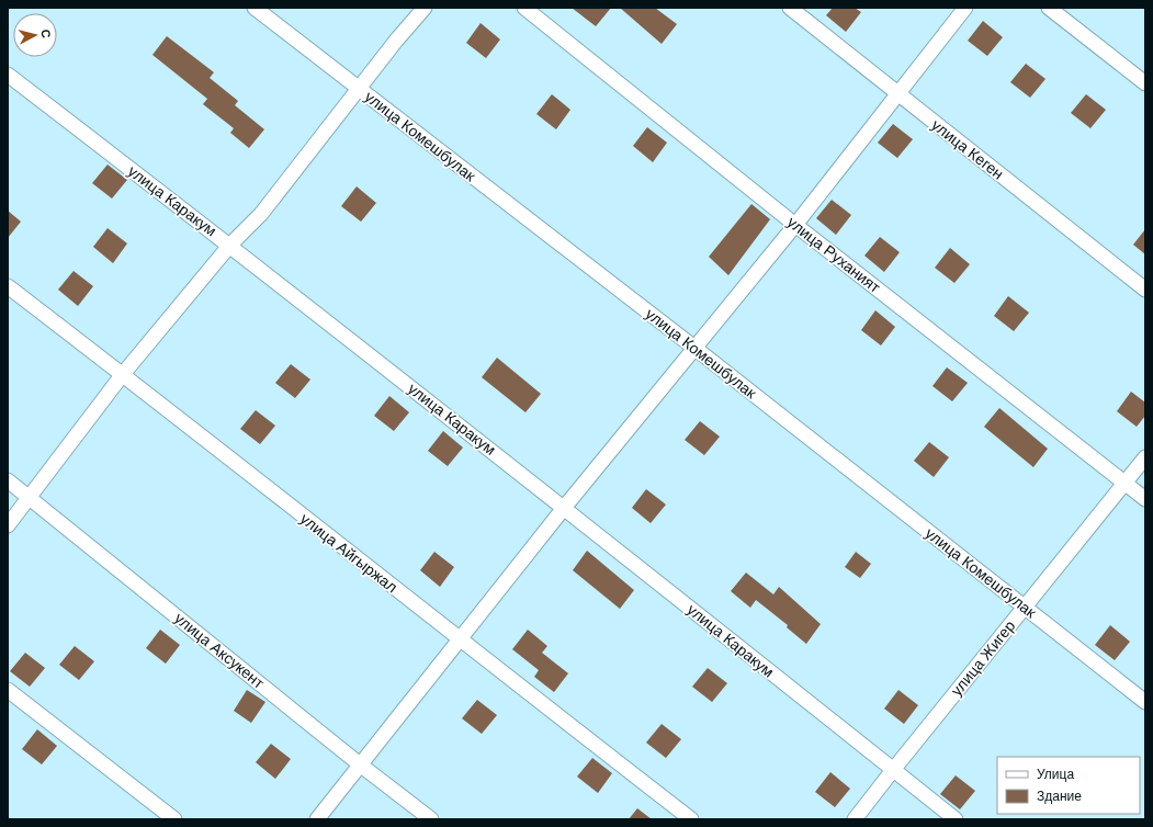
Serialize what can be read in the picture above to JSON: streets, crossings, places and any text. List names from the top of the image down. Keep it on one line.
{"streets":{"street":["улица Комешбулак","улица Кеген","улица Каракум","улица Руханият","улица Айгыржал","улица Аксукент","улица Жигер"]},"crossings":[["улица Комешбулак","улица Жигер"],["улица Каракум","улица Жигер"],["улица Руханият","улица Жигер"]],"legend":["Улица","Здание"],"north":"right"}
